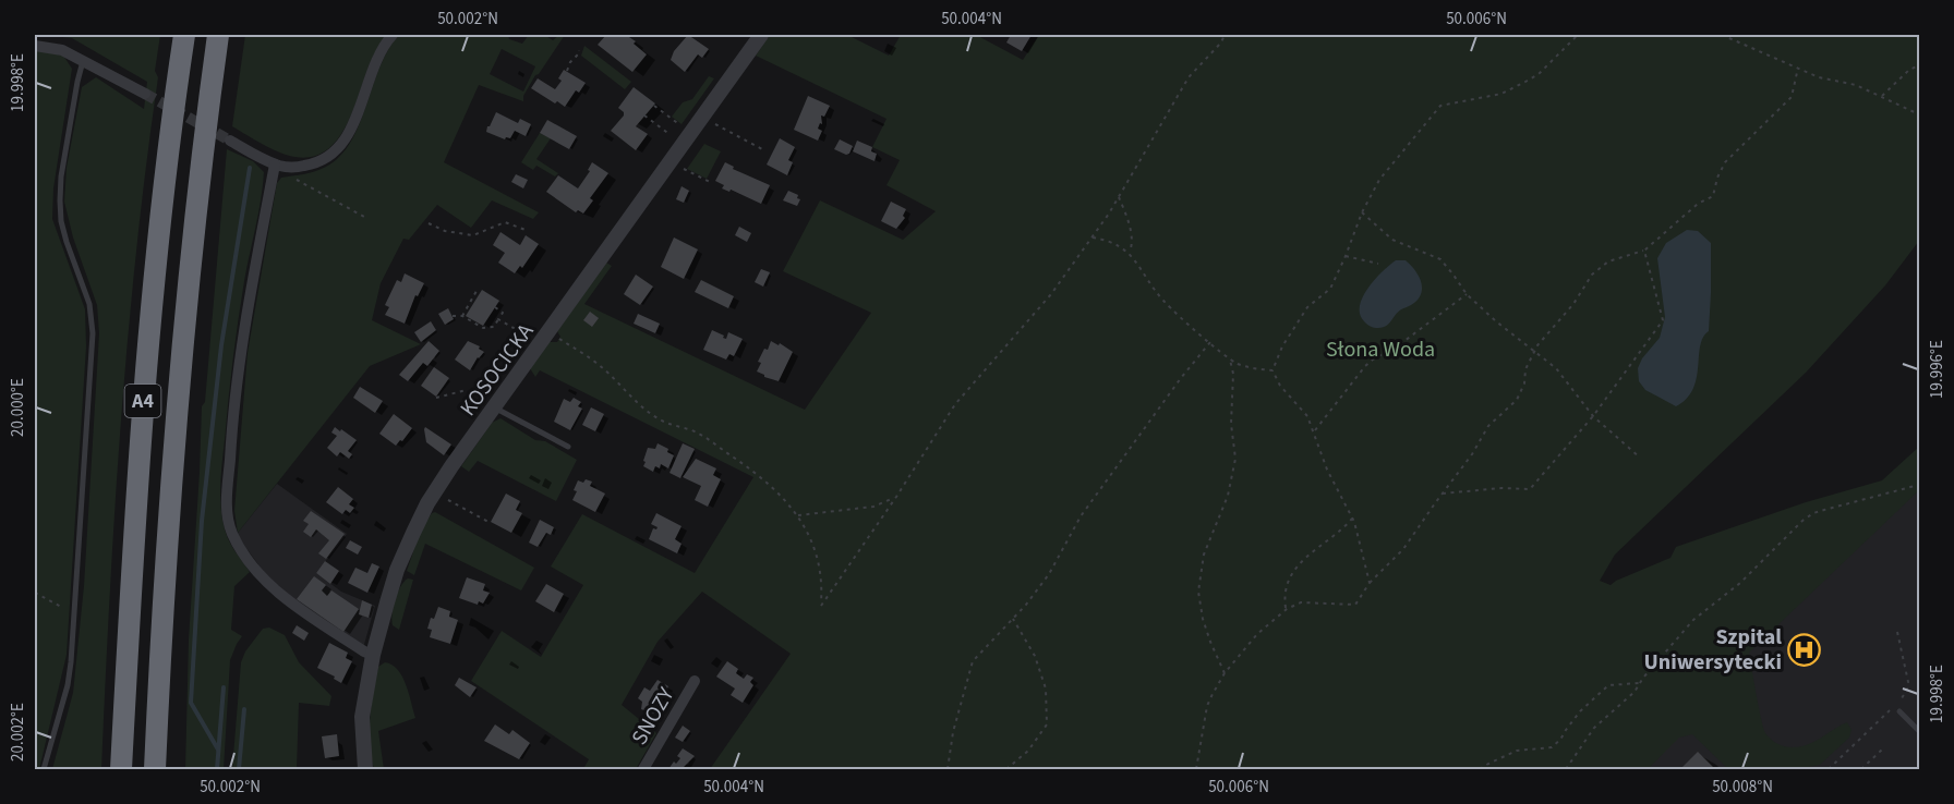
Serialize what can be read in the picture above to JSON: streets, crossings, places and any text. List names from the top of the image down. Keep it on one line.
{"streets":{"highway":["A4"],"street":["KOSOCICKA","SNOZY"]},"parks":["Słona Woda"],"places":{"hospital":["Szpital Uniwersytecki"]},"coordinates":["50.002°N","50.004°N","50.006°N","19.998°E","19.996°E","20.000°E","20.002°E","50.008°N"]}
